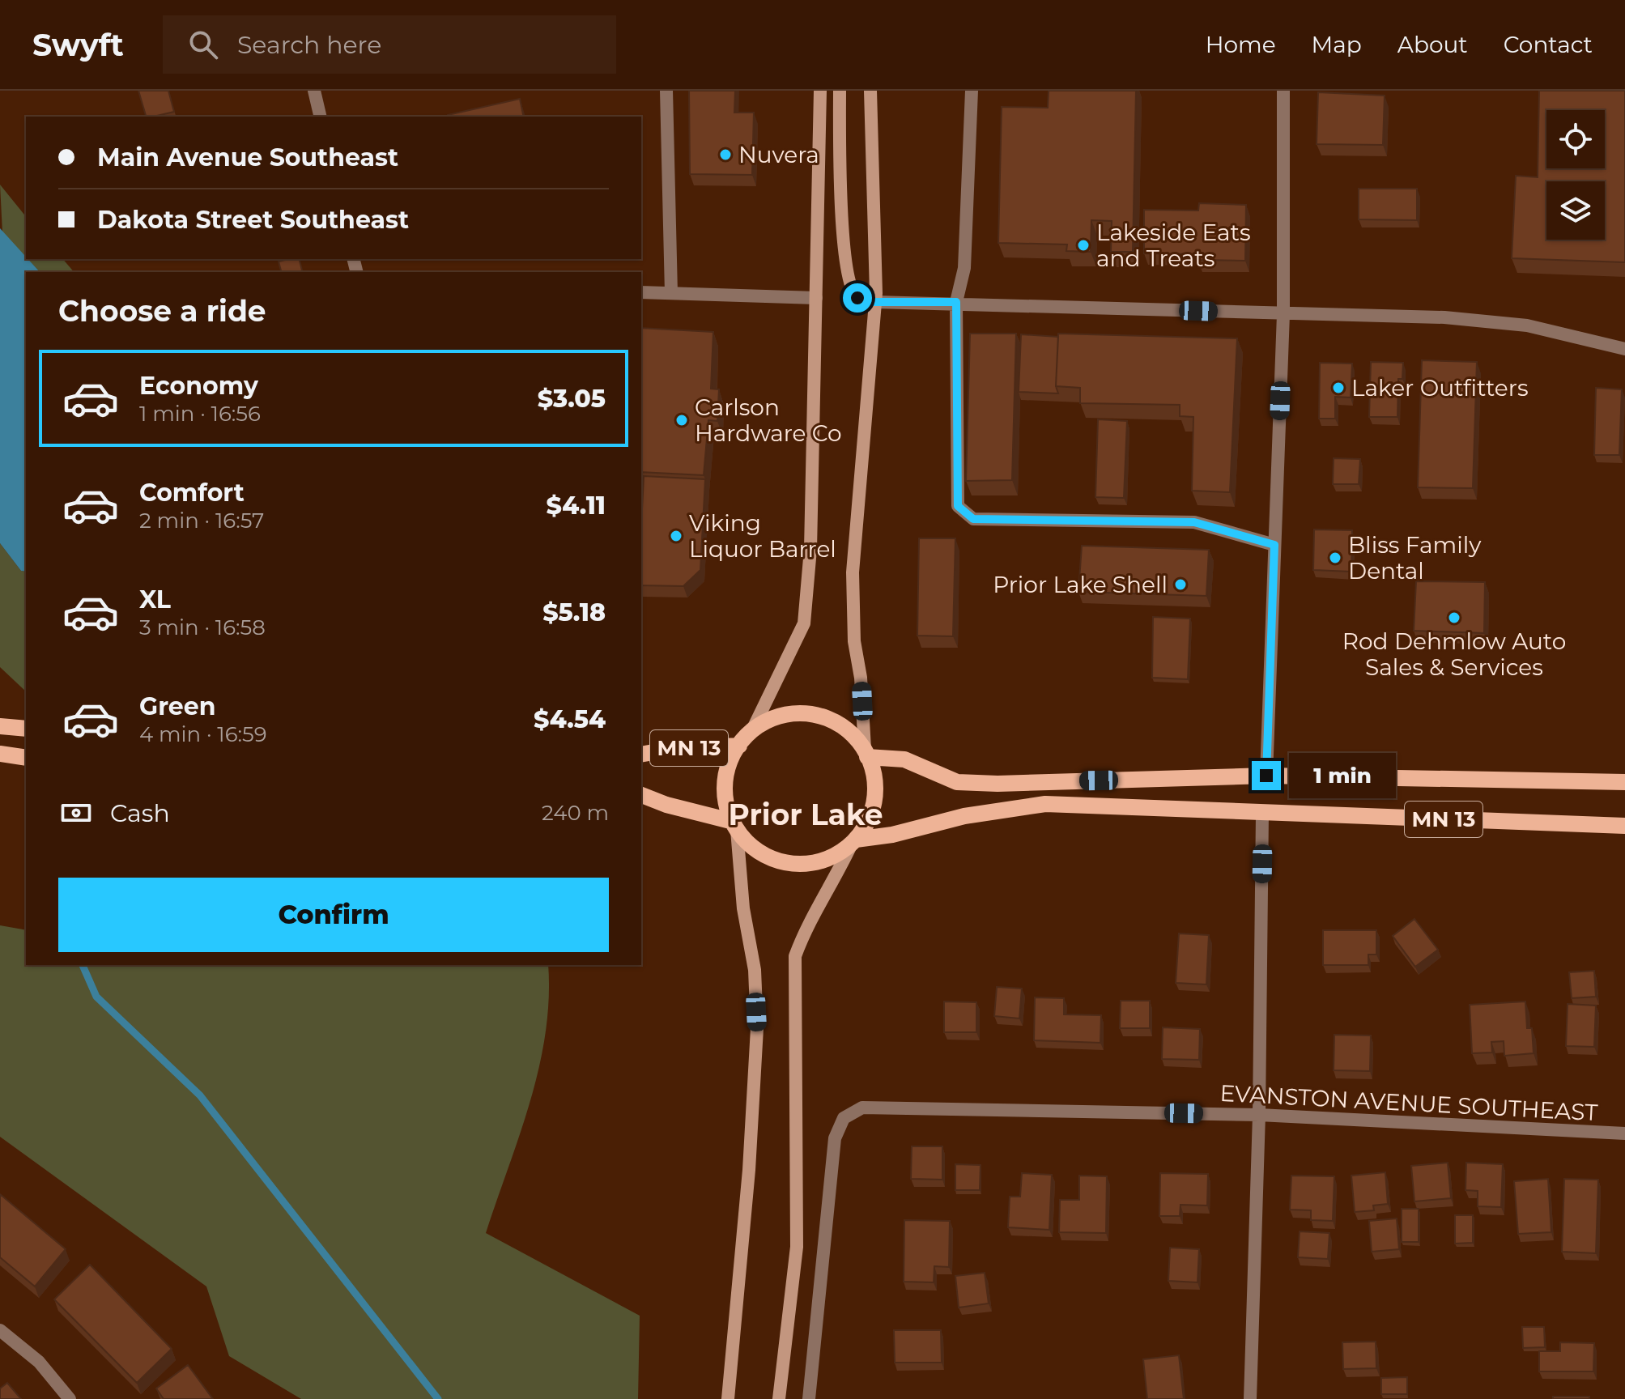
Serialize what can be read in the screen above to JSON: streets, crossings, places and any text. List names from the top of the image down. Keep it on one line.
{"streets":{"main road":["MN 13"],"street":["EVANSTON AVENUE SOUTHEAST"]},"districts":["Prior Lake"],"places":["Nuvera","Lakeside Eats and Treats","Laker Outfitters","Carlson Hardware Co","Viking Liquor Barrel","Bliss Family Dental","Prior Lake Shell","Rod Dehmlow Auto Sales & Services"],"page":{"header":"Swyft","search":"Search here","nav":["Home","Map","About","Contact"],"banner":["Main Avenue Southeast","Dakota Street Southeast"],"heading":"Choose a ride","list":[{"name":"Economy","note":"1 min · 16:56","value":"$3.05"},{"name":"Comfort","note":"2 min · 16:57","value":"$4.11"},{"name":"XL","note":"3 min · 16:58","value":"$5.18"},{"name":"Green","note":"4 min · 16:59","value":"$4.54"}],"bubble":"1 min","pay":["Cash","240 m"],"buttons":"Confirm"}}
